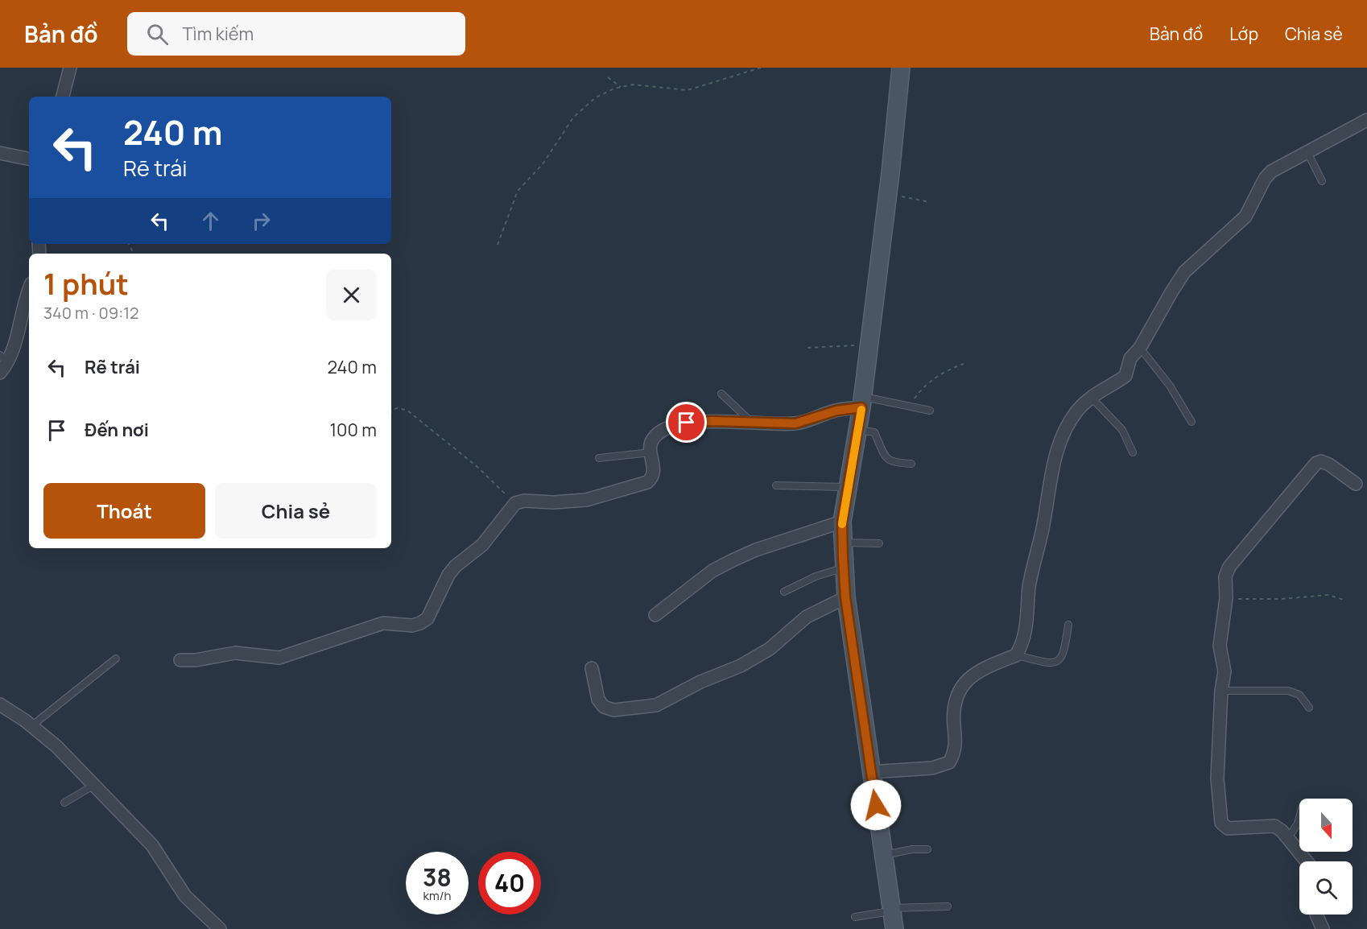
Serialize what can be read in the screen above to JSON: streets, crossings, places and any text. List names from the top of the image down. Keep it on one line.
{"north":"bottom","page":{"header":"Bản đồ","search":"Tìm kiếm","nav":["Bản đồ","Lớp","Chia sẻ"],"turn":["240 m","Rẽ trái"],"heading":["1 phút","340 m · 09:12"],"list":[{"name":"Rẽ trái","value":"240 m"},{"name":"Đến nơi","value":"100 m"}],"buttons":["Thoát","Chia sẻ"],"speed":"38 km/h","limit":"40"}}
